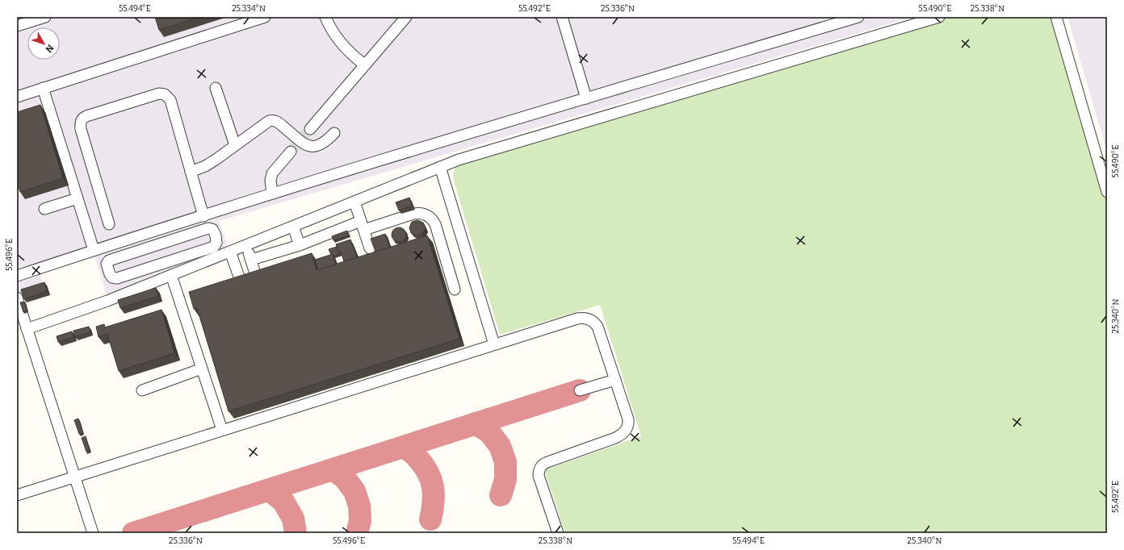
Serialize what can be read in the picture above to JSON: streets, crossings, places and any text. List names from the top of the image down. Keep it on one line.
{"north":"bottom right","coordinates":["55.494°E","25.334°N","55.492°E","25.336°N","55.490°E","25.338°N","55.496°E","25.340°N"]}
